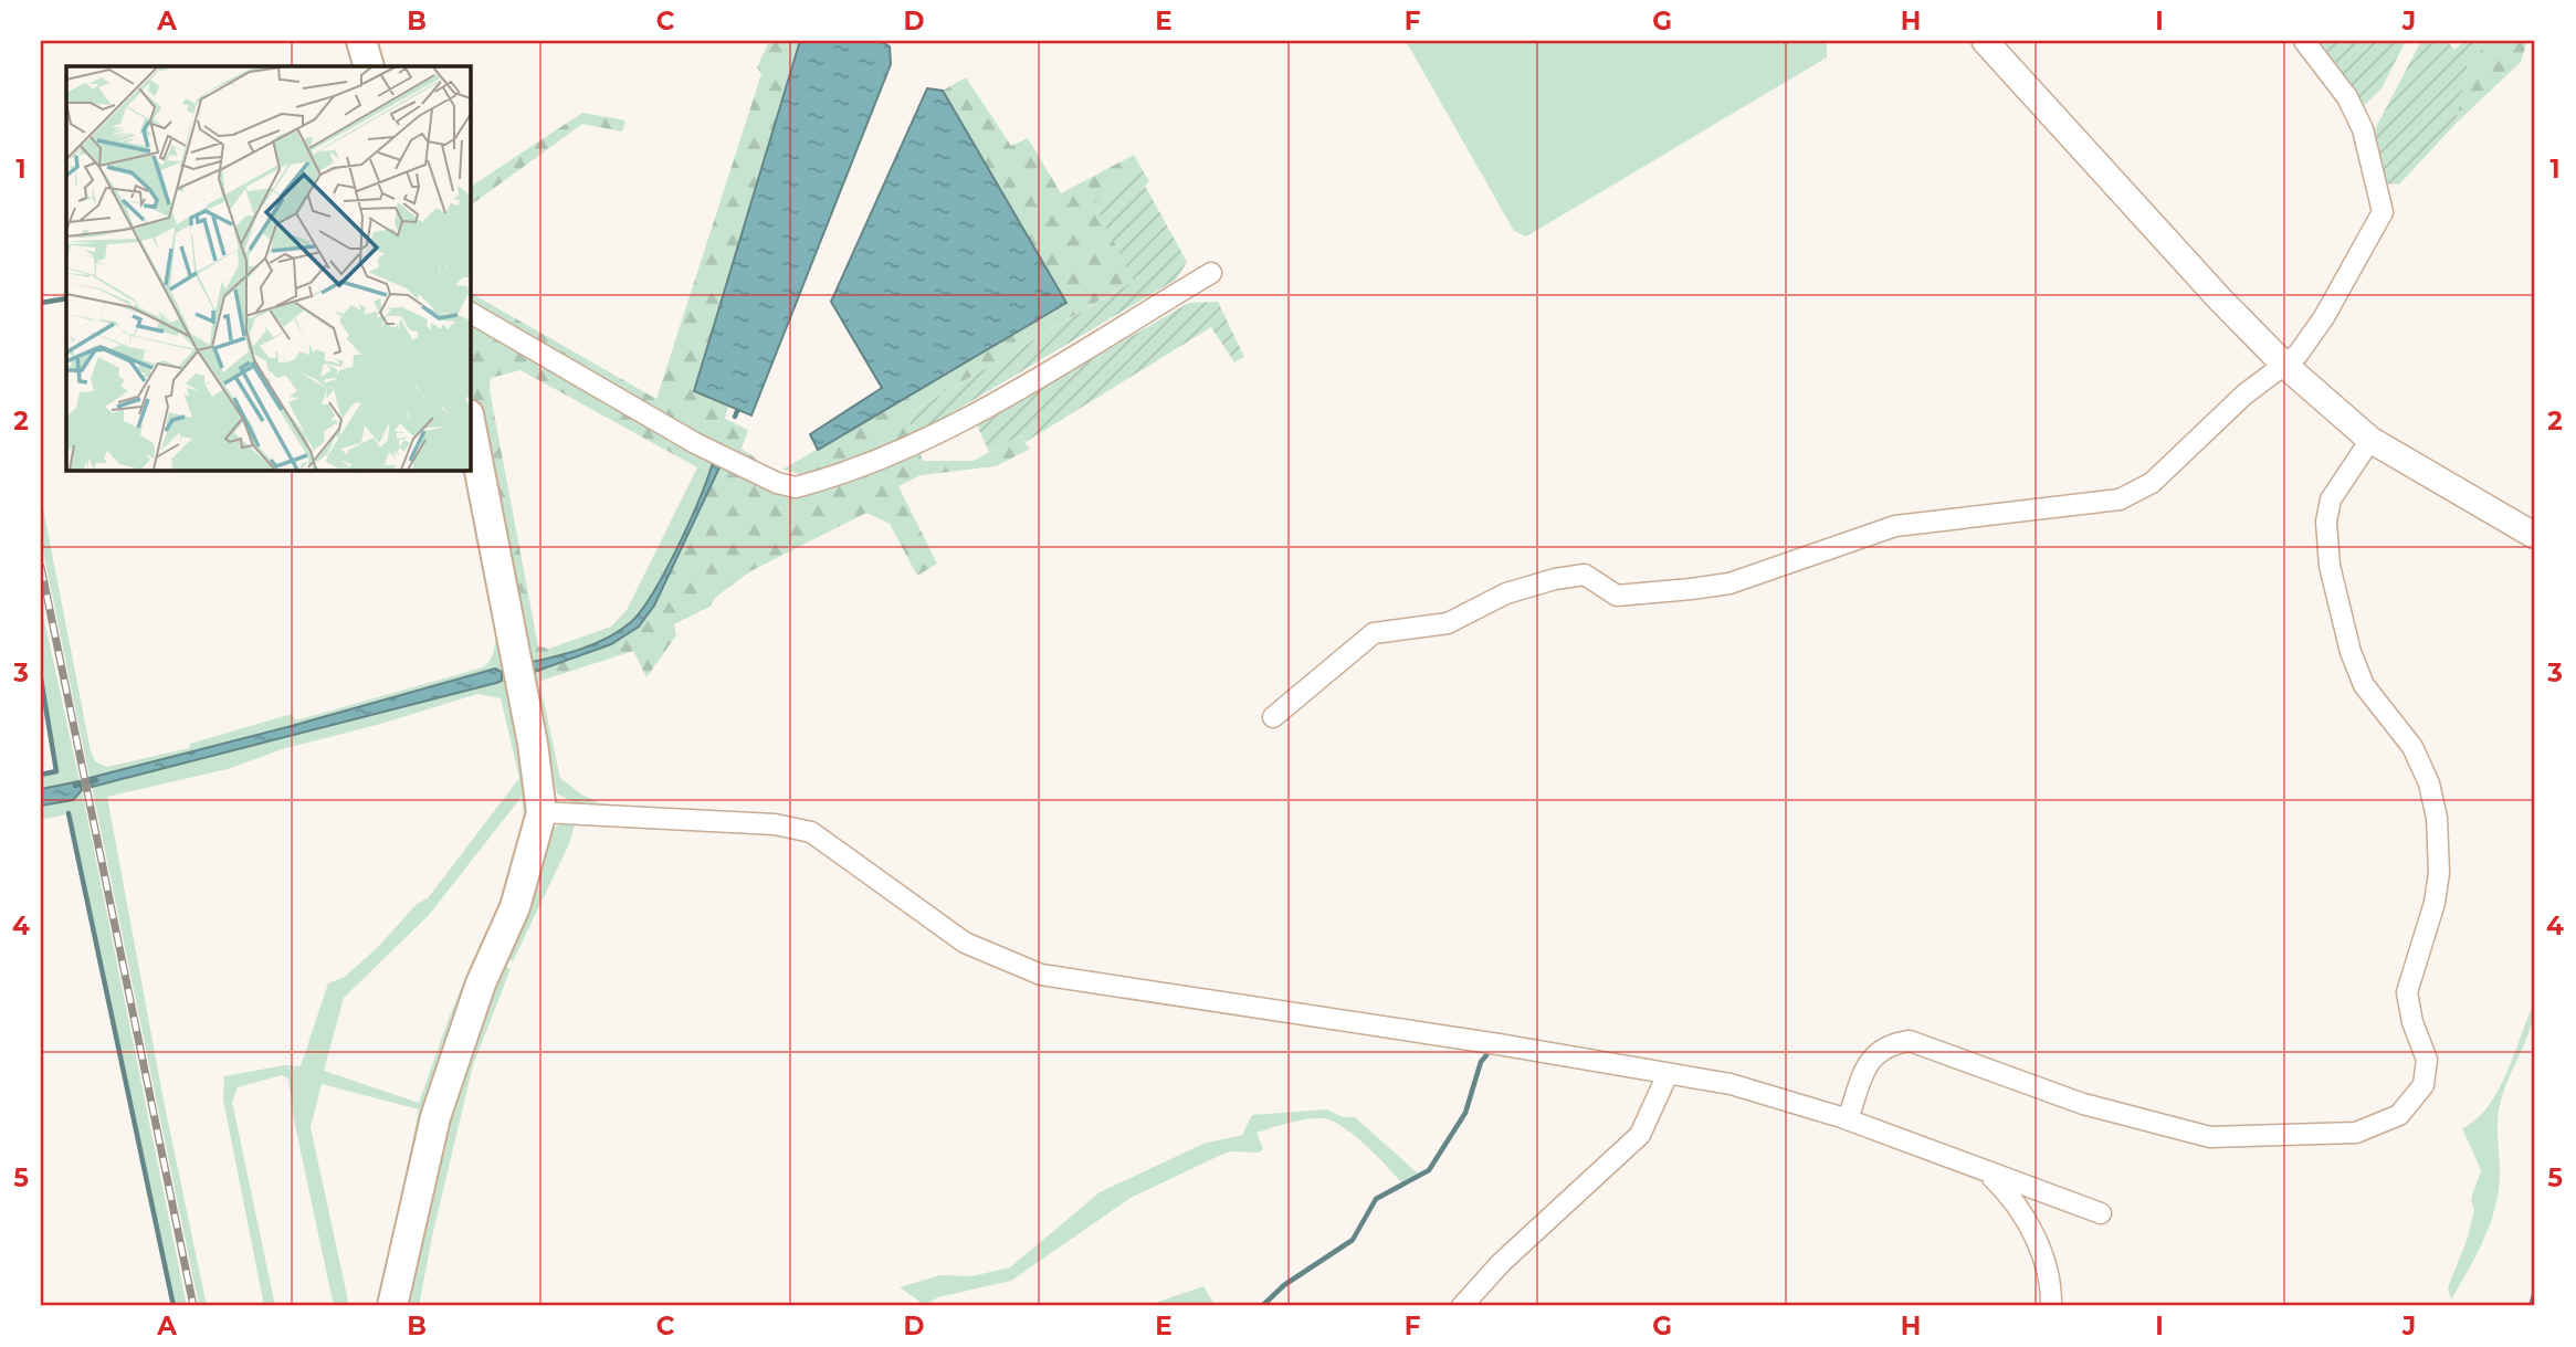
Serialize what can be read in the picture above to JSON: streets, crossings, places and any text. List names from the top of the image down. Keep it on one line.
{"grid":{"columns":["A","B","C","D","E","F","G","H","I","J"],"rows":["1","2","3","4","5"]}}
